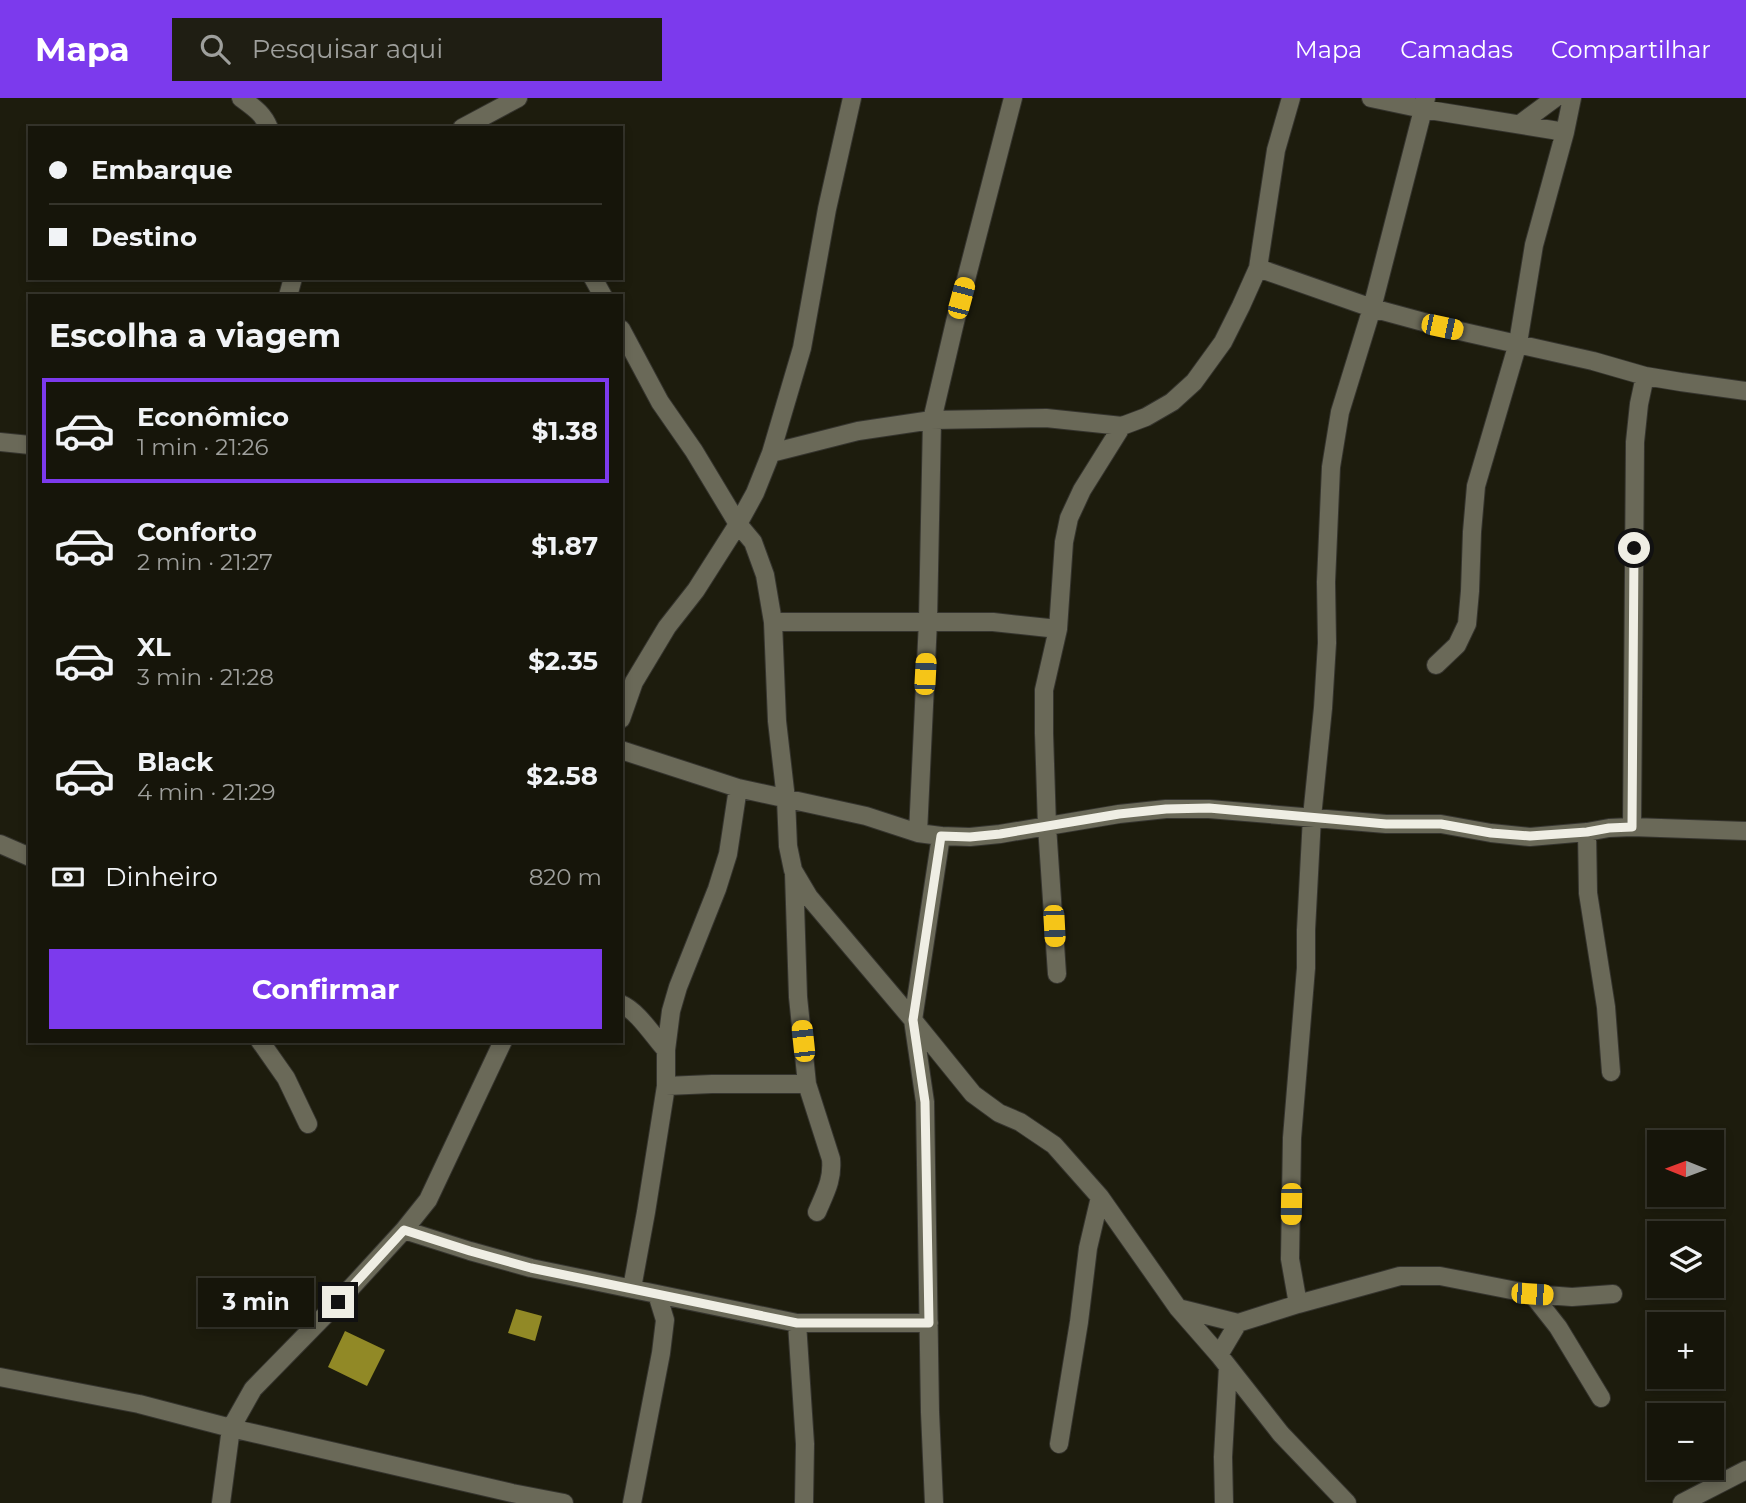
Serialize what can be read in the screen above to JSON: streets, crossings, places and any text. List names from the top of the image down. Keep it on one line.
{"north":"left","page":{"header":"Mapa","search":"Pesquisar aqui","nav":["Mapa","Camadas","Compartilhar"],"banner":["Embarque","Destino"],"heading":"Escolha a viagem","list":[{"name":"Econômico","note":"1 min · 21:26","value":"$1.38"},{"name":"Conforto","note":"2 min · 21:27","value":"$1.87"},{"name":"XL","note":"3 min · 21:28","value":"$2.35"},{"name":"Black","note":"4 min · 21:29","value":"$2.58"}],"pay":["Dinheiro","820 m"],"buttons":"Confirmar","map_buttons":["+","−"],"bubble":"3 min"}}
